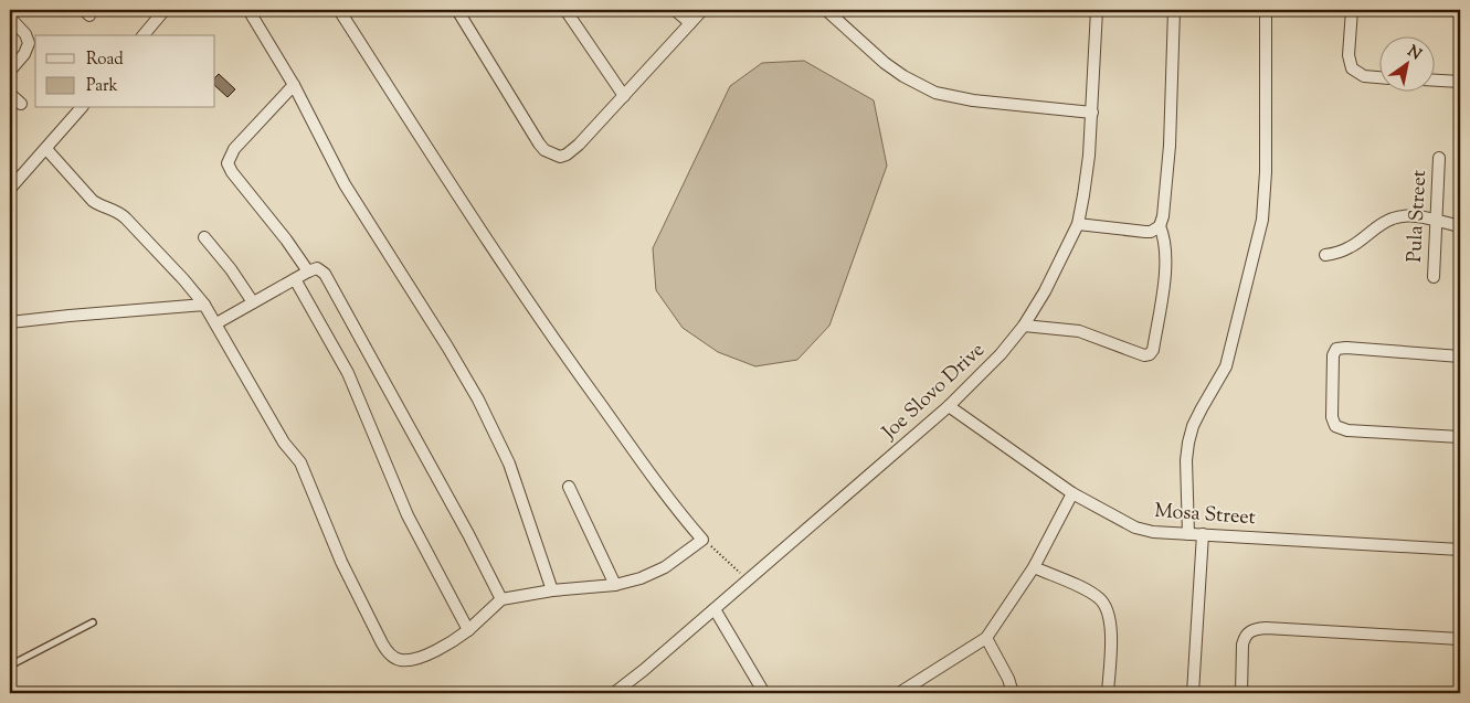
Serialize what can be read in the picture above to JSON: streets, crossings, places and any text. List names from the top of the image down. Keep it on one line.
{"streets":{"street":["Pula Street","Joe Slovo Drive","Mosa Street"]},"crossings":[["Joe Slovo Drive","Mosa Street"]],"legend":["Road","Park"],"north":"top right"}
